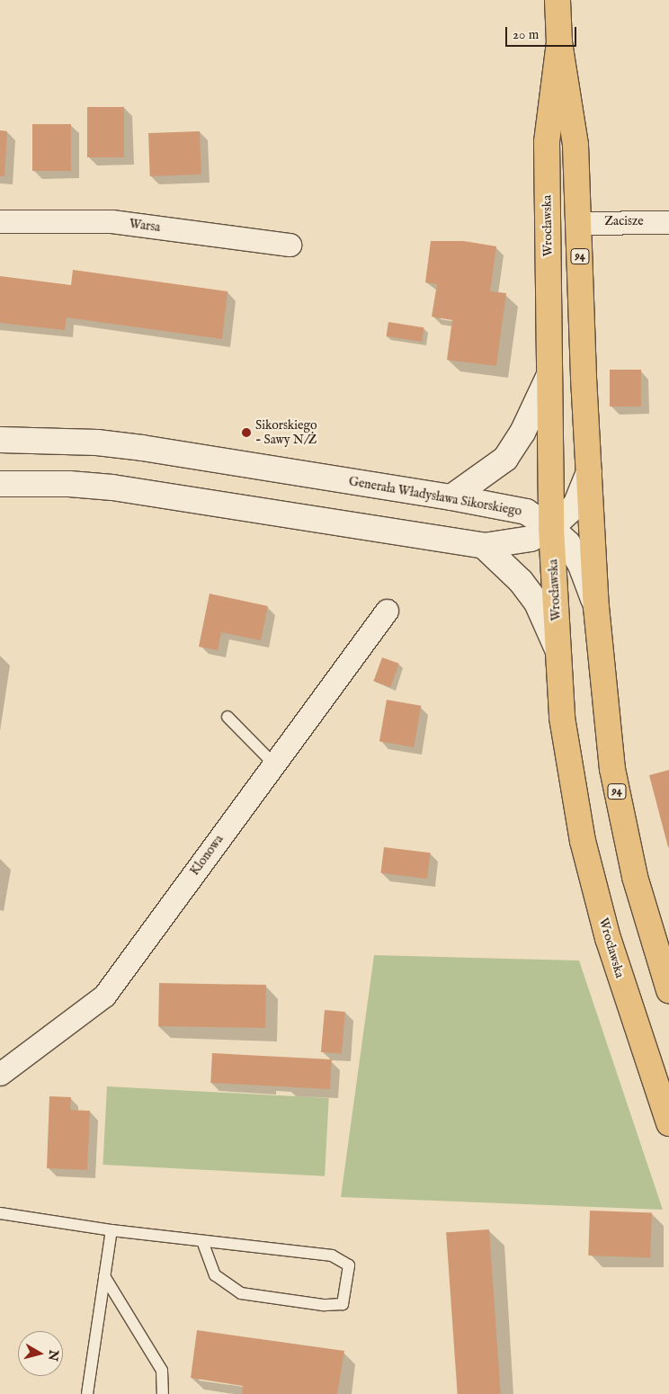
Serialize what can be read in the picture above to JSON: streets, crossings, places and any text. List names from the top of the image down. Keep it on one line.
{"streets":{"main road":["Wrocławska","94"],"street":["Zacisze","Warsa","Generała Władysława Sikorskiego","Klonowa"]},"crossings":[["Zacisze","Wrocławska"],["Wrocławska","Generała Władysława Sikorskiego"]],"places":["Sikorskiego - Sawy N/Ż"],"scale_bar":"20 m","north":"right"}
